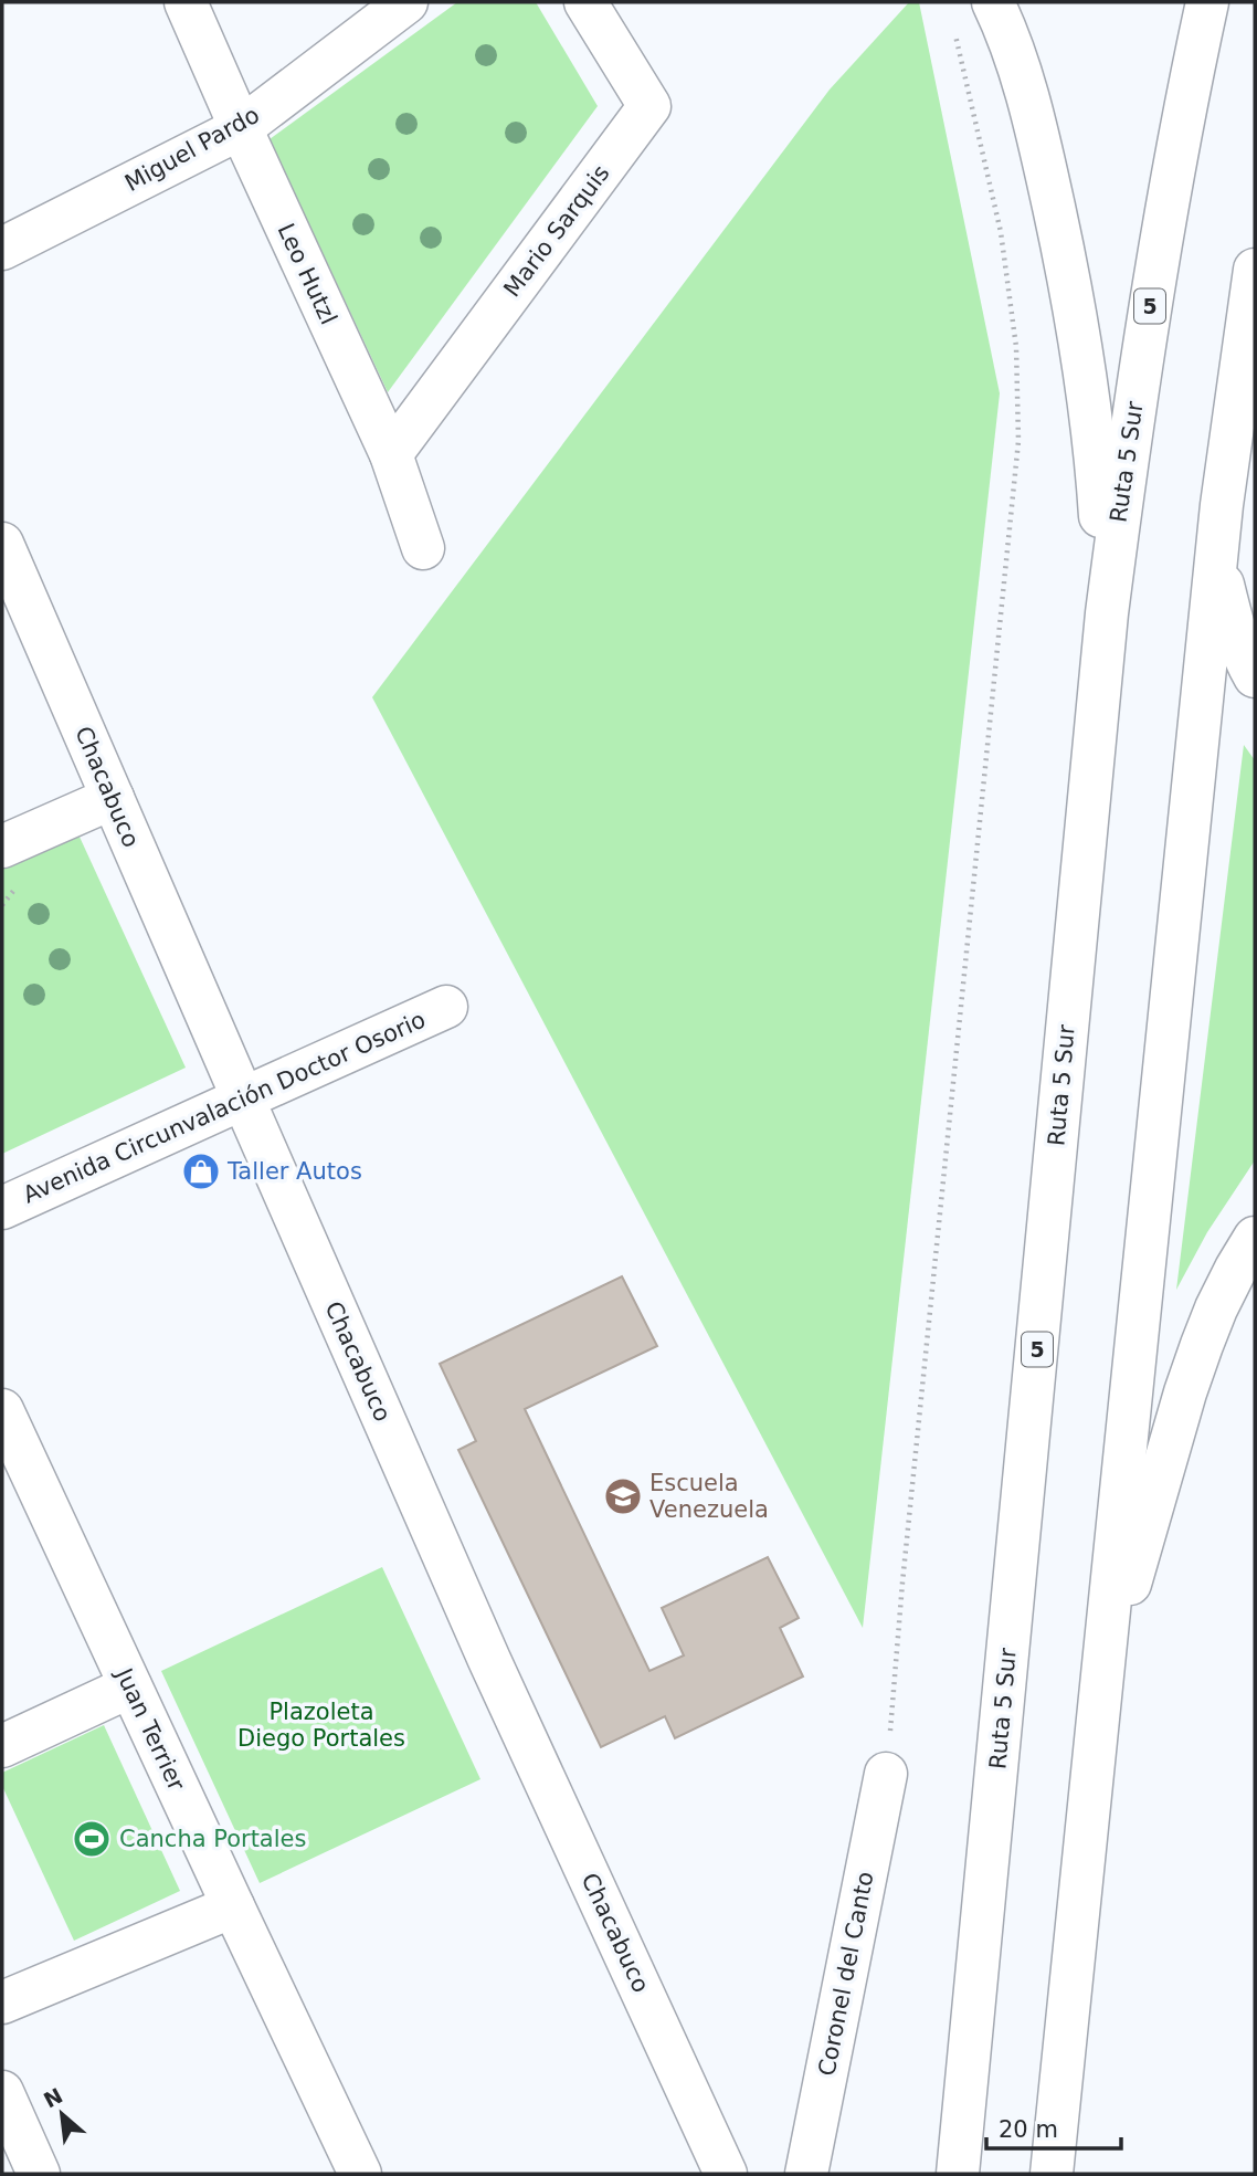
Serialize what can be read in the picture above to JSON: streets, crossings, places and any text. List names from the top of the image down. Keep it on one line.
{"streets":{"main road":["Miguel Pardo","Mario Sarquis","Leo Hutzl","5","Ruta 5 Sur","Chacabuco","Avenida Circunvalación Doctor Osorio","Juan Terrier","Coronel del Canto"]},"crossings":[["Miguel Pardo","Leo Hutzl"],["Mario Sarquis","Leo Hutzl"],["Chacabuco","Avenida Circunvalación Doctor Osorio"]],"parks":["Plazoleta Diego Portales"],"places":{"shop":["Taller Autos"],"school or university":["Escuela Venezuela"],"sports":["Cancha Portales"]},"scale_bar":"20 m","north":"top left"}
